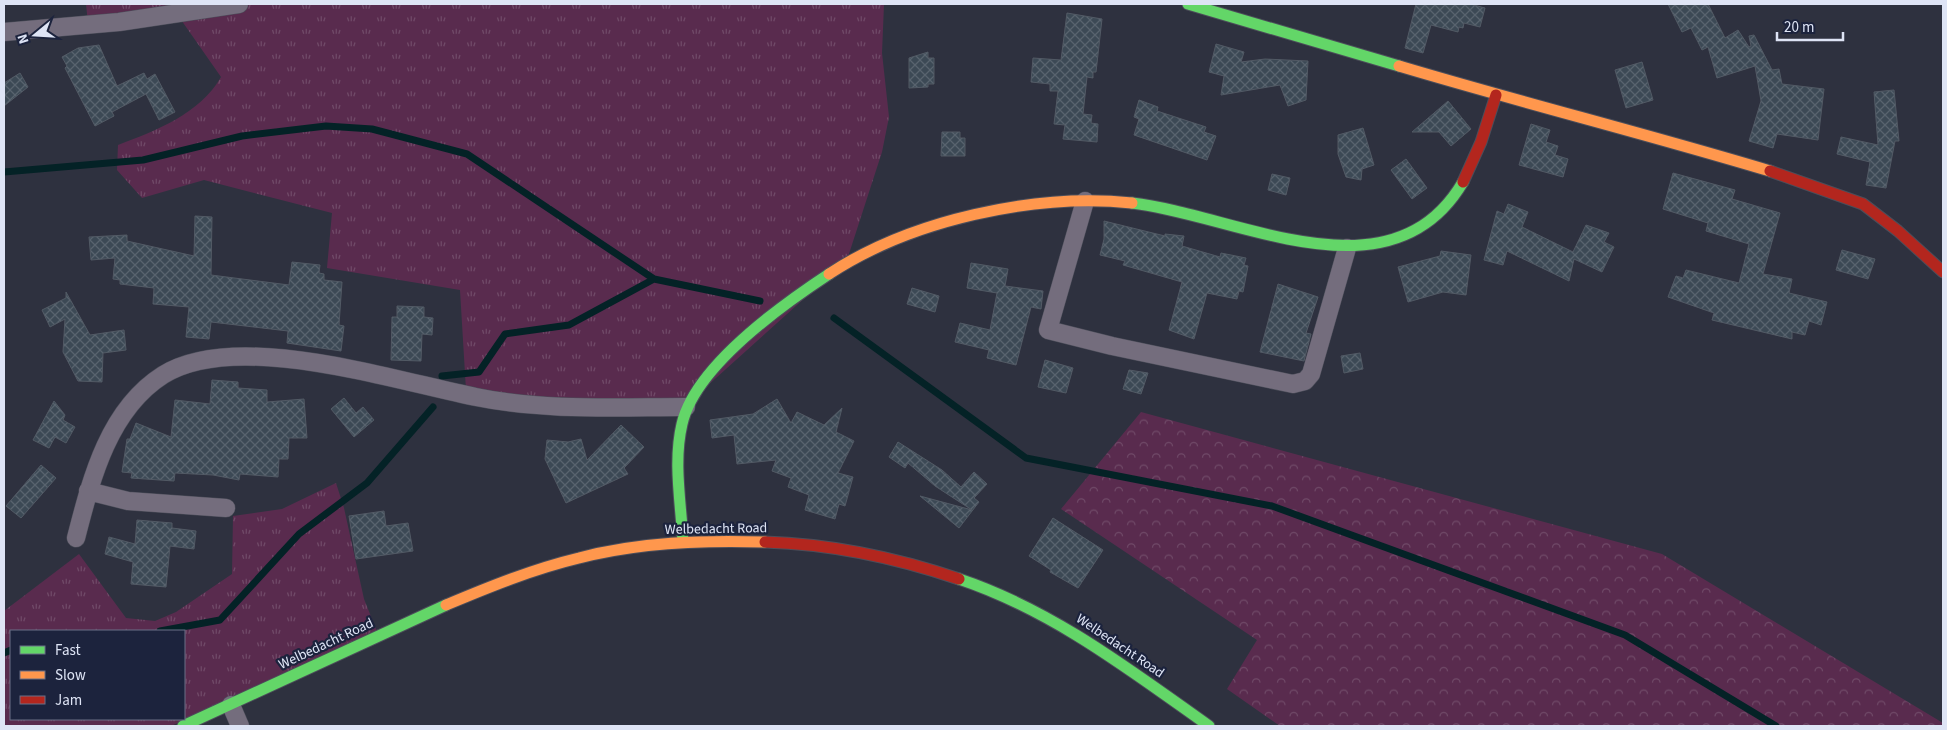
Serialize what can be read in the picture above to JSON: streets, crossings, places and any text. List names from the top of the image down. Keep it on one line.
{"streets":{"street":["Welbedacht Road"]},"legend":["Fast","Slow","Jam"],"scale_bar":"20 m","north":"left"}
